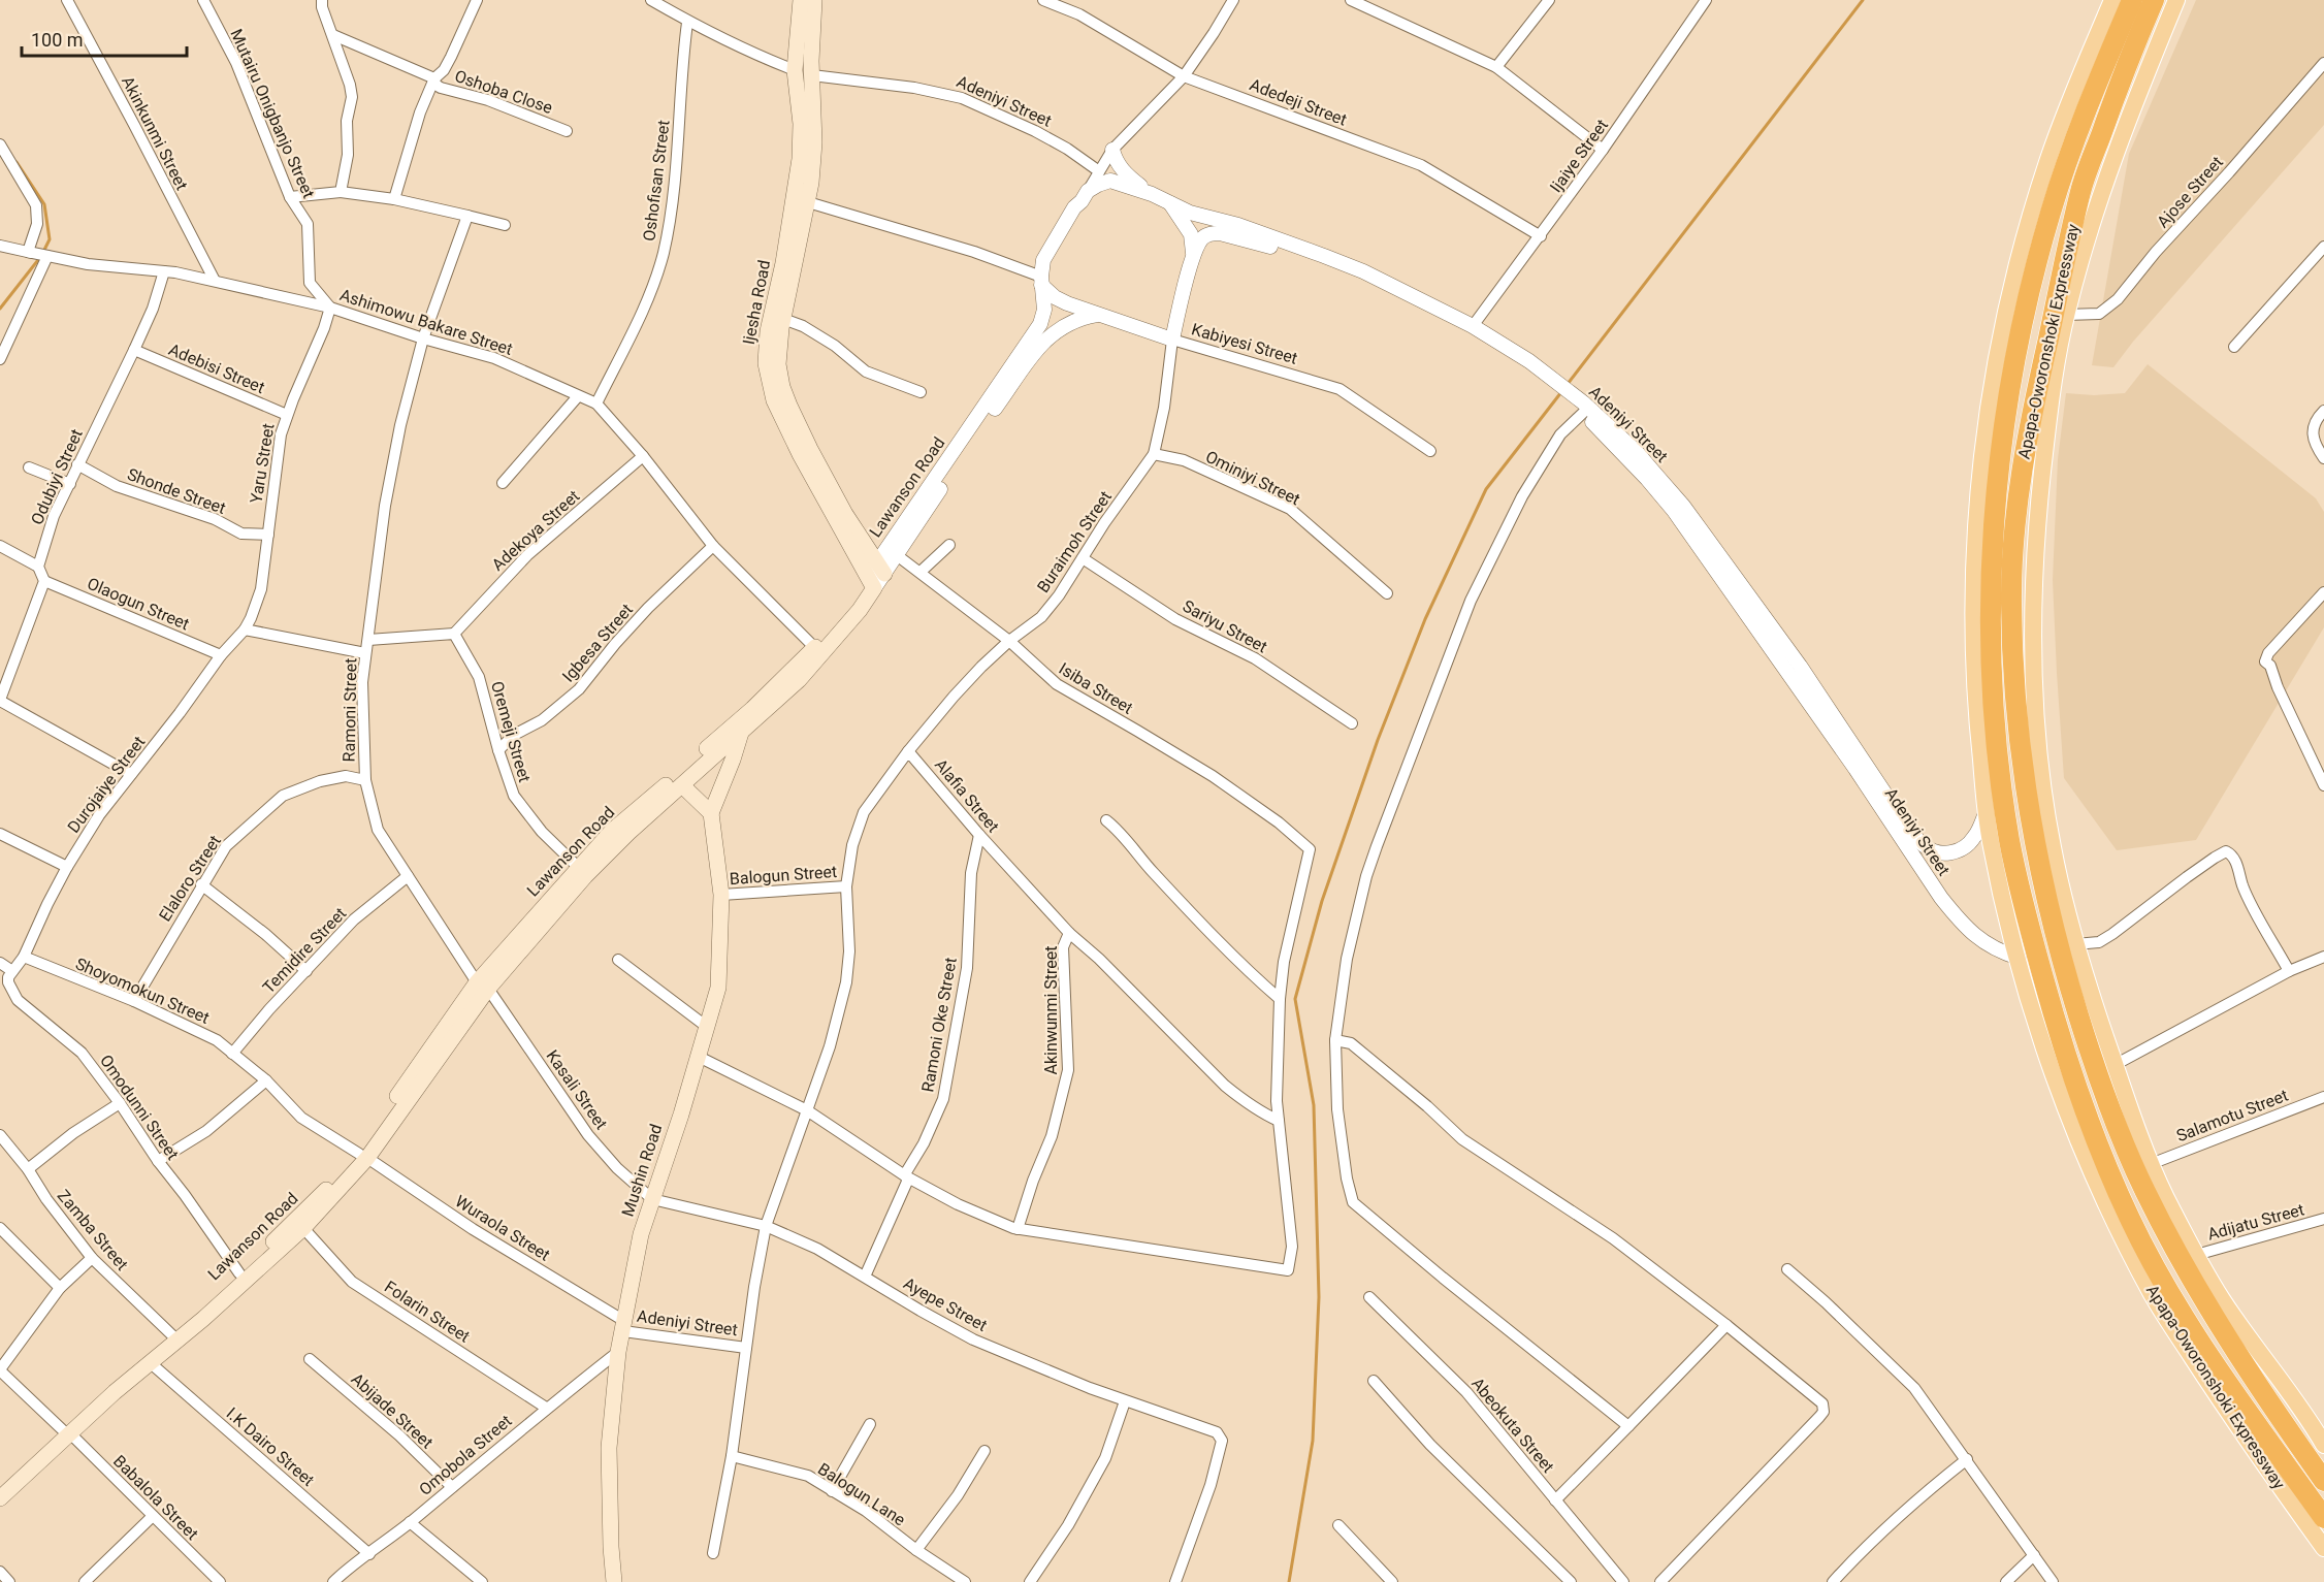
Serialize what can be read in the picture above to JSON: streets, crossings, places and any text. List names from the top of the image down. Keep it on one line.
{"streets":{"highway":["Apapa-Oworonshoki Expressway"],"main road":["Ijesha Road","Lawanson Road","Mushin Road"],"street":["Oshoba Close","Adeniyi Street","Adedeji Street","Mutairu Onigbanjo Street","Akinkunmi Street","Ijaiye Street","Oshofisan Street","Ajose Street","Ashimowu Bakare Street","Kabiyesi Street","Adebisi Street","Yaru Street","Odubiyi Street","Ominiyi Street","Shonde Street","Adekoya Street","Buraimoh Street","Olaogun Street","Sariyu Street","Igbesa Street","Isiba Street","Ramoni Street","Oremeji Street","Durojaiye Street","Alafia Street","Balogun Street","Elaloro Street","Temidire Street","Shoyomokun Street","Akinwunmi Street","Ramoni Oke Street","Kasali Street","Omodunni Street","Salamotu Street","Adijatu Street","Wuraola Street","Zamba Street","Ayepe Street","Folarin Street","Abijade Street","Abeokuta Street","I.K Dairo Street","Omobola Street","Balogun Lane","Babalola Street"]},"crossings":[["Adeniyi Street","Ijaiye Street"],["Adeniyi Street","Ijesha Road"],["Adeniyi Street","Apapa-Oworonshoki Expressway"],["Adeniyi Street","Kabiyesi Street"],["Adeniyi Street","Lawanson Road"],["Adeniyi Street","Buraimoh Street"],["Adeniyi Street","Mushin Road"],["Adeniyi Street","Wuraola Street"],["Adedeji Street","Ijaiye Street"],["Mutairu Onigbanjo Street","Ashimowu Bakare Street"],["Mutairu Onigbanjo Street","Yaru Street"],["Akinkunmi Street","Ashimowu Bakare Street"],["Oshofisan Street","Ashimowu Bakare Street"],["Ajose Street","Apapa-Oworonshoki Expressway"],["Ijesha Road","Lawanson Road"],["Ashimowu Bakare Street","Yaru Street"],["Ashimowu Bakare Street","Odubiyi Street"],["Ashimowu Bakare Street","Lawanson Road"],["Ashimowu Bakare Street","Adekoya Street"],["Ashimowu Bakare Street","Igbesa Street"],["Ashimowu Bakare Street","Ramoni Street"],["Apapa-Oworonshoki Expressway","Salamotu Street"],["Apapa-Oworonshoki Expressway","Adijatu Street"],["Kabiyesi Street","Lawanson Road"],["Kabiyesi Street","Buraimoh Street"],["Adebisi Street","Yaru Street"],["Adebisi Street","Odubiyi Street"],["Yaru Street","Shonde Street"],["Yaru Street","Durojaiye Street"],["Odubiyi Street","Shonde Street"],["Ominiyi Street","Buraimoh Street"],["Lawanson Road","Buraimoh Street"],["Lawanson Road","Ramoni Street"],["Lawanson Road","Oremeji Street"],["Lawanson Road","Shoyomokun Street"],["Lawanson Road","Kasali Street"],["Lawanson Road","Omodunni Street"],["Lawanson Road","Wuraola Street"],["Lawanson Road","Zamba Street"],["Lawanson Road","Folarin Street"],["Lawanson Road","I.K Dairo Street"],["Lawanson Road","Babalola Street"],["Adekoya Street","Oremeji Street"],["Buraimoh Street","Sariyu Street"],["Buraimoh Street","Isiba Street"],["Buraimoh Street","Alafia Street"],["Olaogun Street","Durojaiye Street"],["Igbesa Street","Oremeji Street"],["Ramoni Street","Elaloro Street"],["Ramoni Street","Temidire Street"],["Ramoni Street","Kasali Street"],["Durojaiye Street","Shoyomokun Street"],["Durojaiye Street","Omodunni Street"],["Alafia Street","Akinwunmi Street"],["Alafia Street","Ramoni Oke Street"],["Balogun Street","Mushin Road"],["Elaloro Street","Shoyomokun Street"],["Temidire Street","Shoyomokun Street"],["Shoyomokun Street","Wuraola Street"],["Ramoni Oke Street","Ayepe Street"],["Kasali Street","Mushin Road"],["Kasali Street","Ayepe Street"],["Mushin Road","Wuraola Street"],["Mushin Road","Ayepe Street"],["Mushin Road","Omobola Street"],["Folarin Street","Omobola Street"],["Abijade Street","Omobola Street"],["I.K Dairo Street","Omobola Street"]],"scale_bar":"100 m"}
